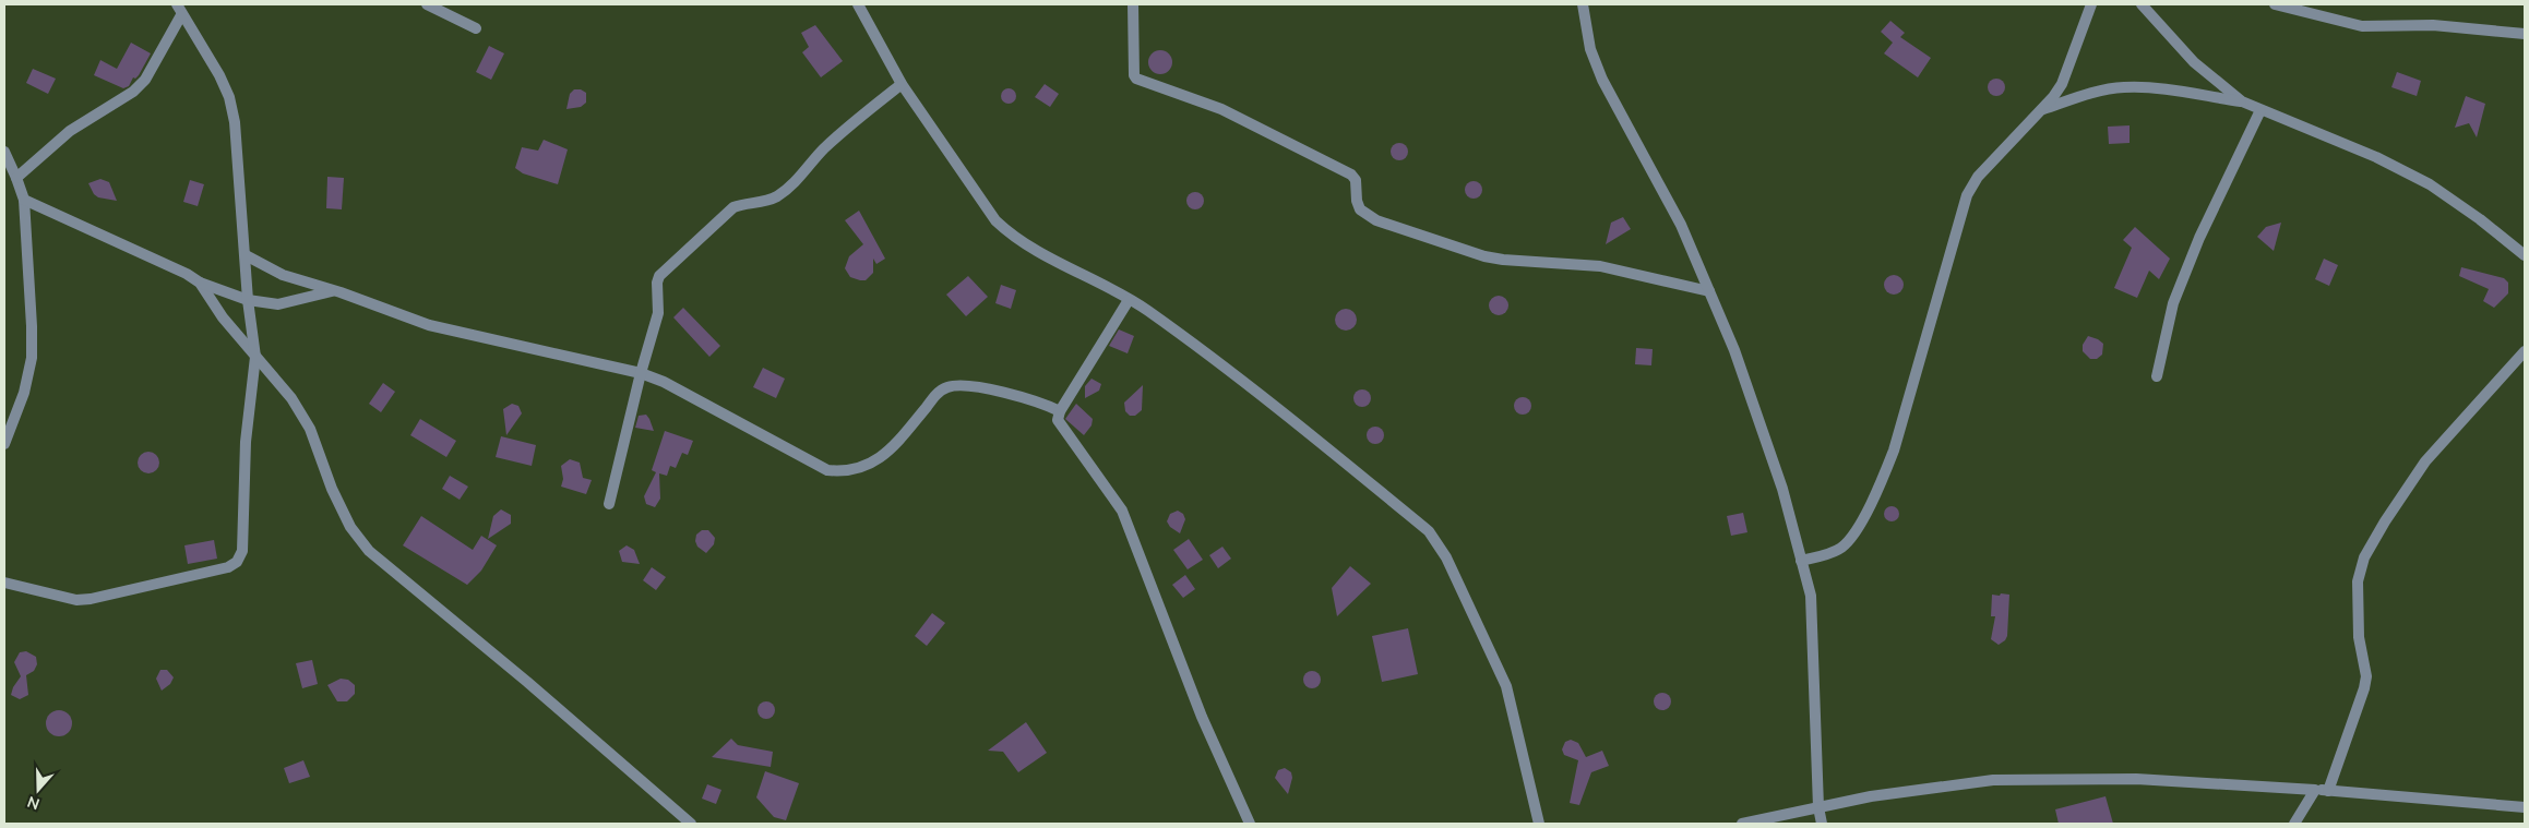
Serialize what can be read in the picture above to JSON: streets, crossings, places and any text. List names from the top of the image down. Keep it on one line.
{"north":"bottom"}
